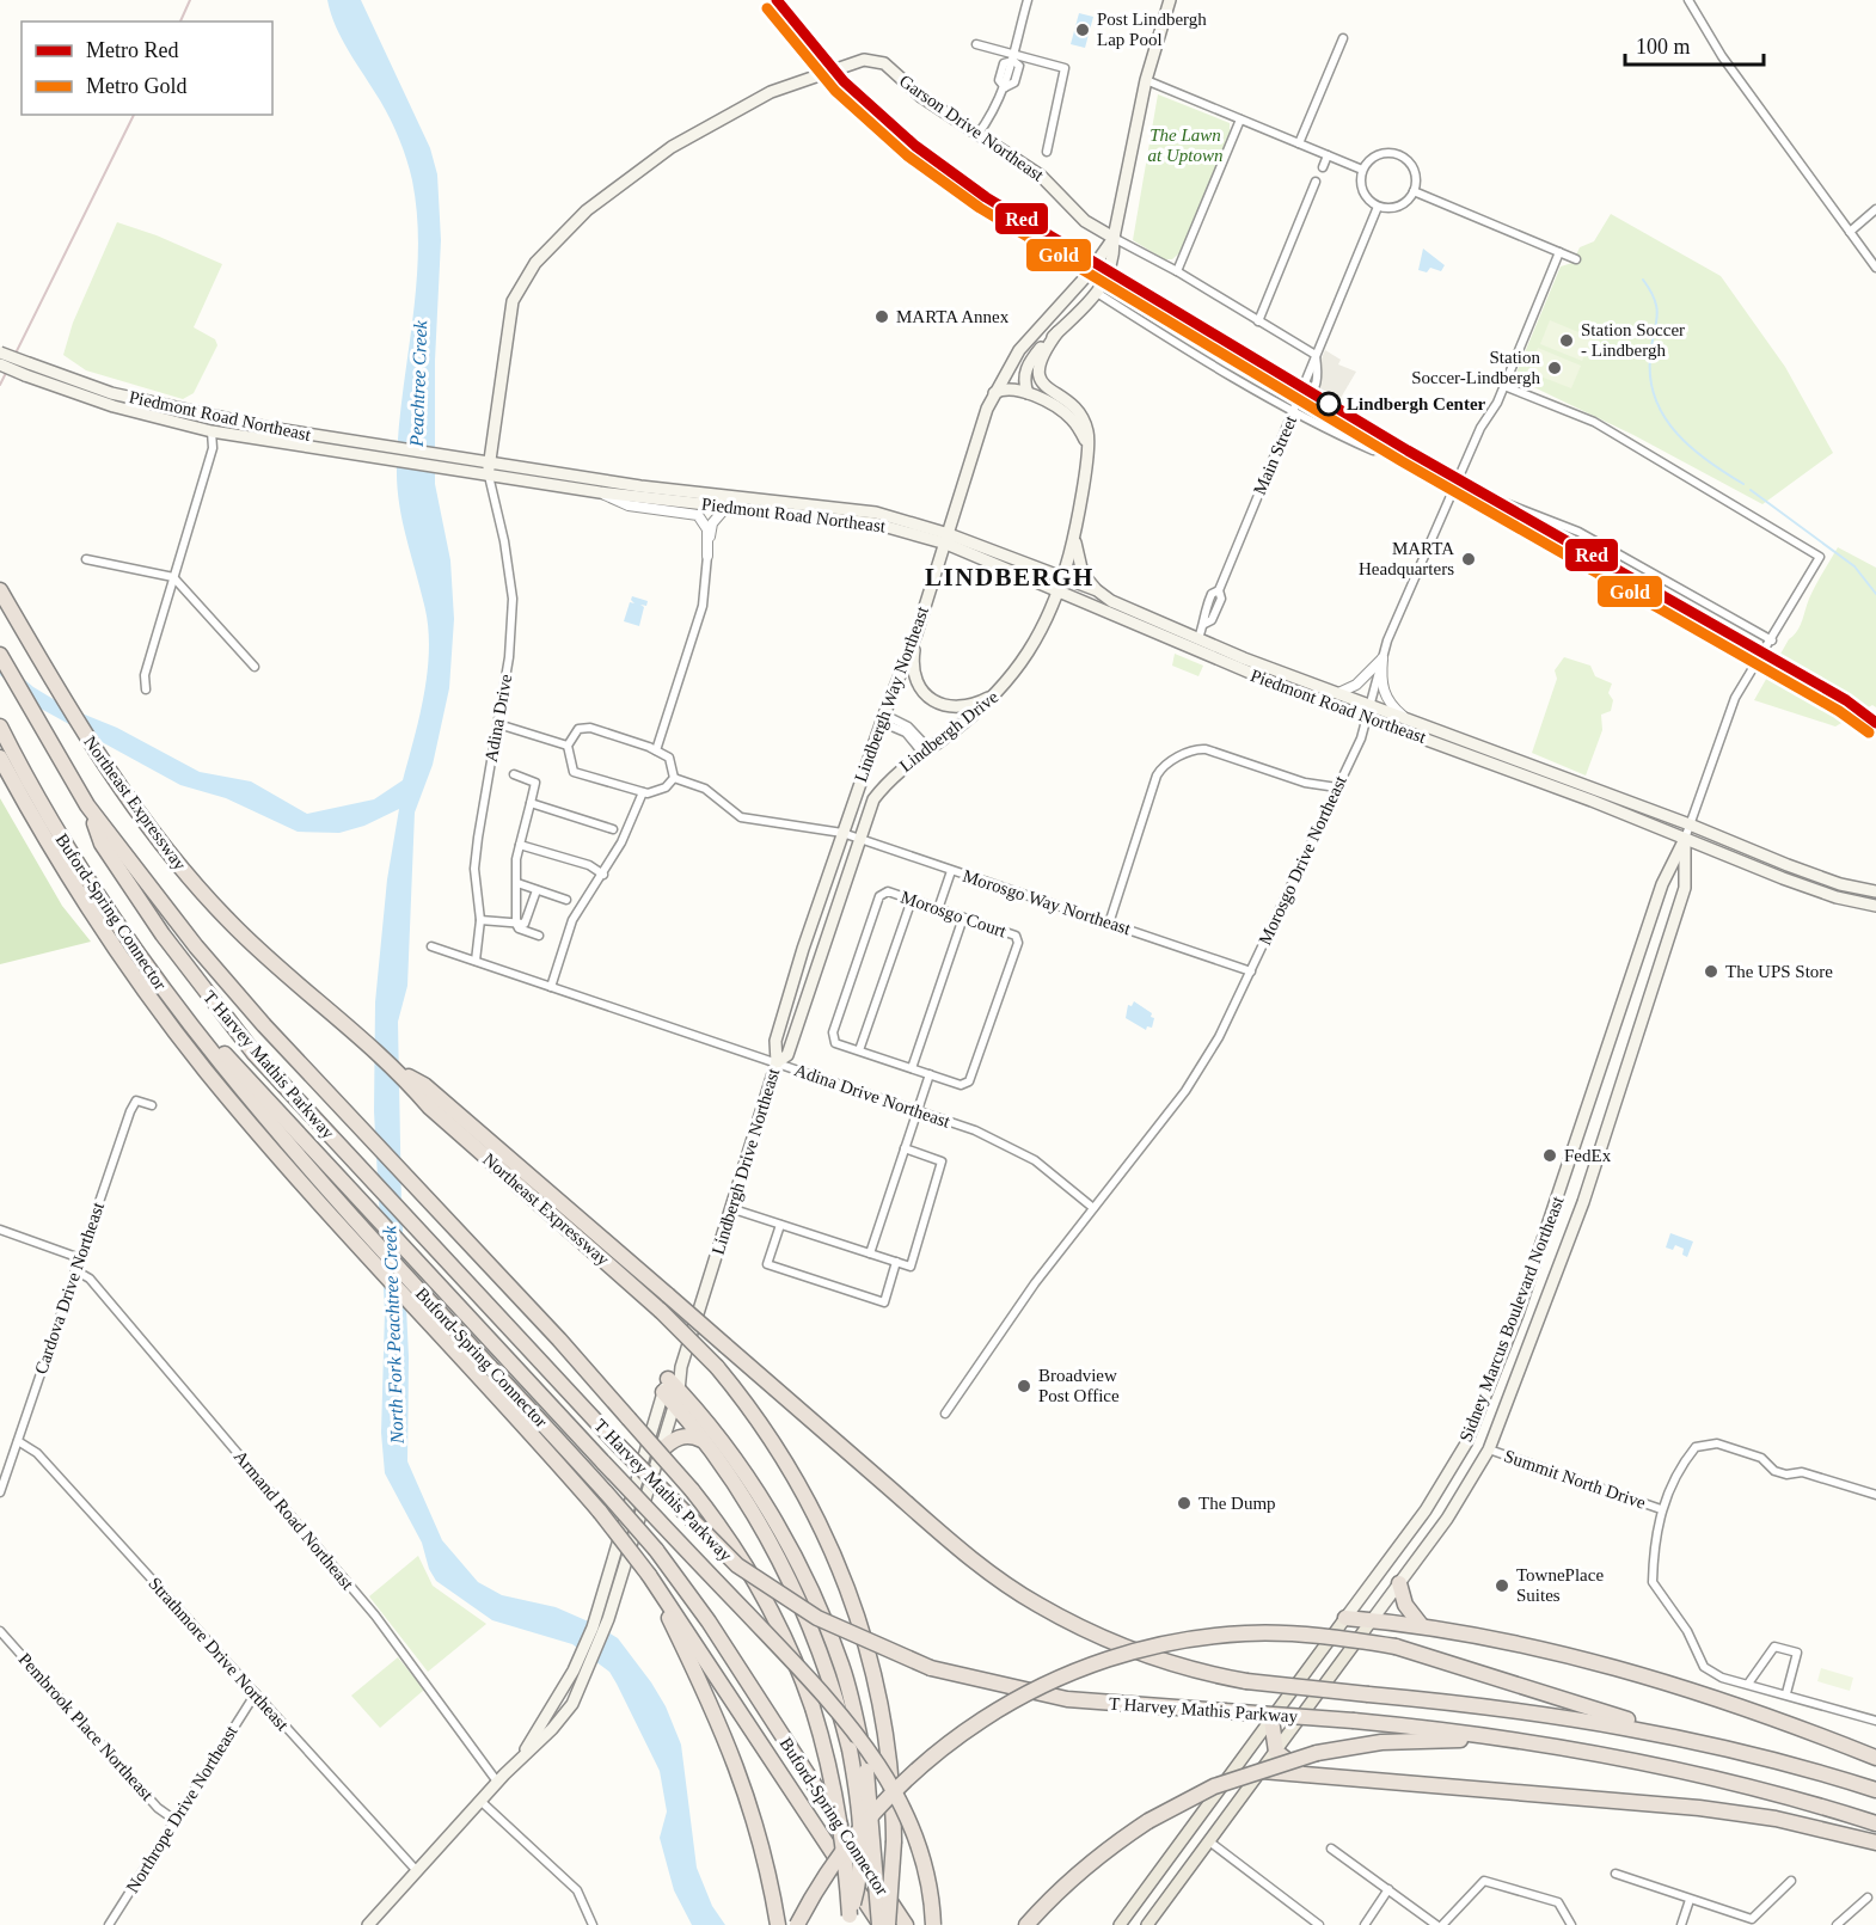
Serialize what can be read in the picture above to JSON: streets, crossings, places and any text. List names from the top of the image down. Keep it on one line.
{"streets":{"highway":["Northeast Expressway","Buford-Spring Connector","T Harvey Mathis Parkway"],"main road":["Garson Drive Northeast","Piedmont Road Northeast","Lindbergh Way Northeast","Lindbergh Drive","Lindbergh Drive Northeast","Sidney Marcus Boulevard Northeast"],"street":["Main Street","Adina Drive","Morosgo Drive Northeast","Morosgo Way Northeast","Morosgo Court","Adina Drive Northeast","Cardova Drive Northeast","Summit North Drive","Armand Road Northeast","Strathmore Drive Northeast","Pembrook Place Northeast","Northrope Drive Northeast"]},"crossings":[["Garson Drive Northeast","Piedmont Road Northeast"],["Garson Drive Northeast","Adina Drive"],["Garson Drive Northeast","Lindbergh Drive"],["Piedmont Road Northeast","Main Street"],["Piedmont Road Northeast","Lindbergh Way Northeast"],["Piedmont Road Northeast","Adina Drive"],["Piedmont Road Northeast","Lindbergh Drive"],["Piedmont Road Northeast","Morosgo Drive Northeast"],["Piedmont Road Northeast","Sidney Marcus Boulevard Northeast"],["Lindbergh Way Northeast","Lindbergh Drive"],["Lindbergh Way Northeast","Morosgo Way Northeast"],["Lindbergh Way Northeast","Lindbergh Drive Northeast"],["Adina Drive","Adina Drive Northeast"],["Lindbergh Drive","Morosgo Way Northeast"],["Lindbergh Drive","Adina Drive Northeast"],["Lindbergh Drive","Lindbergh Drive Northeast"],["Northeast Expressway","T Harvey Mathis Parkway"],["Morosgo Drive Northeast","Morosgo Way Northeast"],["Morosgo Drive Northeast","Adina Drive Northeast"],["Morosgo Drive Northeast","Sidney Marcus Boulevard Northeast"],["Morosgo Way Northeast","Lindbergh Drive Northeast"],["Adina Drive Northeast","Lindbergh Drive Northeast"],["Lindbergh Drive Northeast","Armand Road Northeast"],["Lindbergh Drive Northeast","Strathmore Drive Northeast"],["Cardova Drive Northeast","Armand Road Northeast"],["Cardova Drive Northeast","Strathmore Drive Northeast"],["Sidney Marcus Boulevard Northeast","Summit North Drive"],["Strathmore Drive Northeast","Northrope Drive Northeast"],["Pembrook Place Northeast","Northrope Drive Northeast"]],"districts":["LINDBERGH"],"water":["Peachtree Creek","North Fork Peachtree Creek"],"parks":["The Lawn at Uptown"],"places":["Post Lindbergh Lap Pool","MARTA Annex","Station Soccer - Lindbergh","Station Soccer-Lindbergh","Lindbergh Center","MARTA Headquarters","The UPS Store","FedEx","Broadview Post Office","The Dump","TownePlace Suites"],"lines":["metro line Red","metro line Gold"],"legend":["Metro Red","Metro Gold"],"scale_bar":"100 m"}
